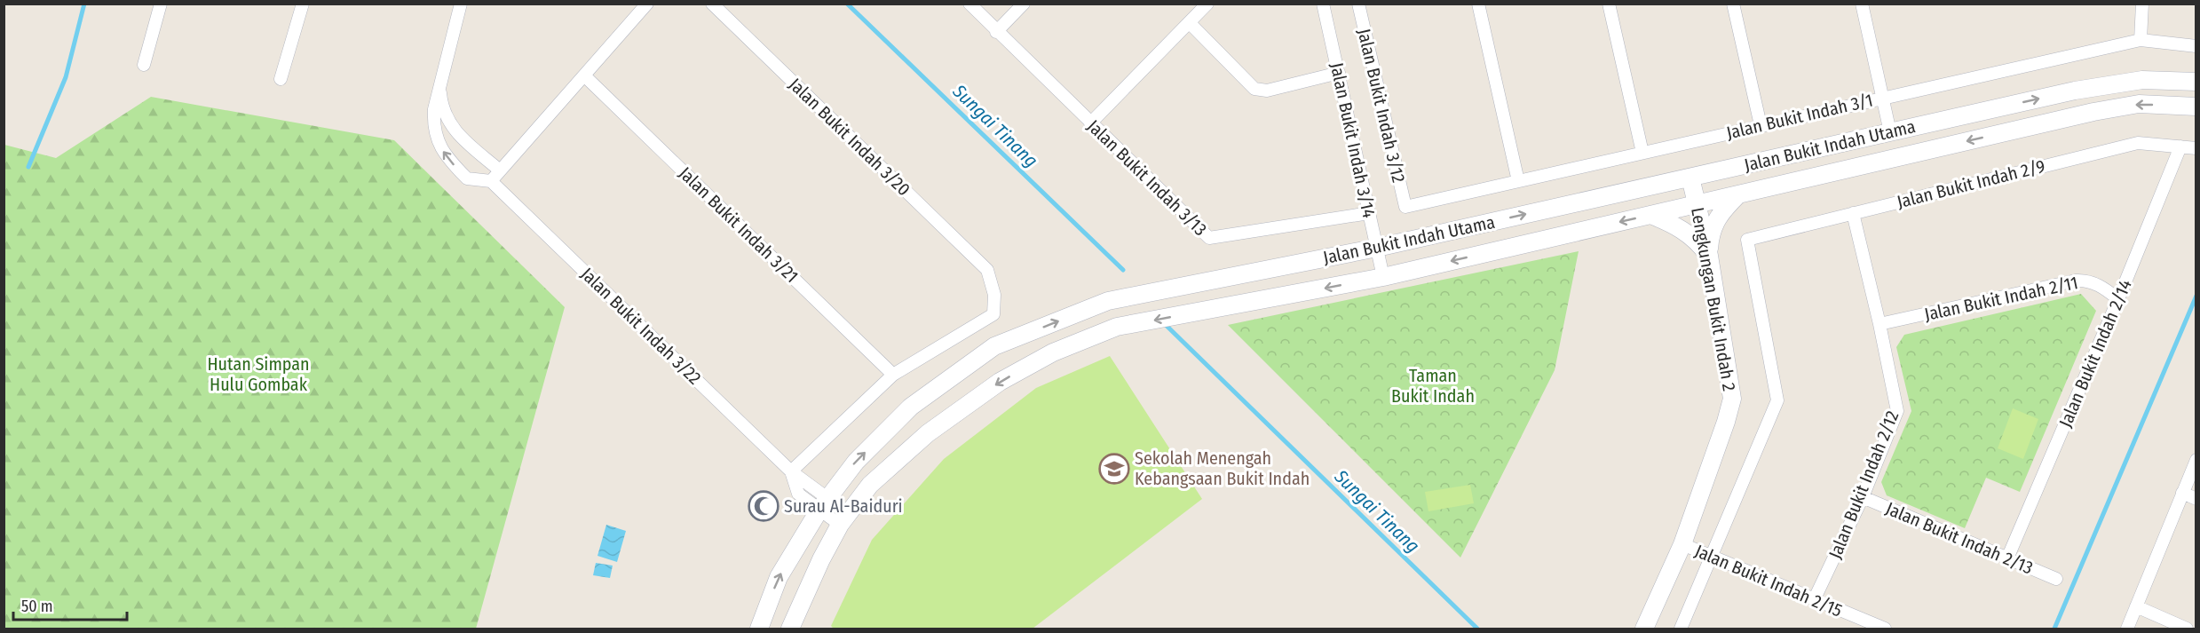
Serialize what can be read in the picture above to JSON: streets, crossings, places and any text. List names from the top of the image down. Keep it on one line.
{"streets":{"street":["Jalan Bukit Indah 3/12","Jalan Bukit Indah 3/1","Jalan Bukit Indah 3/20","Jalan Bukit Indah 3/14","Jalan Bukit Indah Utama","Jalan Bukit Indah 3/13","Jalan Bukit Indah 2/9","Jalan Bukit Indah 3/21","Jalan Bukit Indah 2/11","Lengkungan Bukit Indah 2","Jalan Bukit Indah 3/22","Jalan Bukit Indah 2/14","Jalan Bukit Indah 2/12","Jalan Bukit Indah 2/13","Jalan Bukit Indah 2/15"]},"crossings":[["Jalan Bukit Indah 3/12","Jalan Bukit Indah 3/1"],["Jalan Bukit Indah 3/20","Jalan Bukit Indah 3/21"],["Jalan Bukit Indah 3/14","Jalan Bukit Indah Utama"],["Jalan Bukit Indah 3/14","Jalan Bukit Indah 3/13"],["Jalan Bukit Indah Utama","Lengkungan Bukit Indah 2"],["Jalan Bukit Indah Utama","Jalan Bukit Indah 3/22"],["Jalan Bukit Indah 2/9","Jalan Bukit Indah 2/14"],["Jalan Bukit Indah 2/9","Jalan Bukit Indah 2/12"],["Jalan Bukit Indah 2/9","Jalan Bukit Indah 2/15"],["Jalan Bukit Indah 2/11","Jalan Bukit Indah 2/14"],["Jalan Bukit Indah 2/11","Jalan Bukit Indah 2/12"],["Lengkungan Bukit Indah 2","Jalan Bukit Indah 2/15"],["Jalan Bukit Indah 2/14","Jalan Bukit Indah 2/13"],["Jalan Bukit Indah 2/12","Jalan Bukit Indah 2/13"],["Jalan Bukit Indah 2/12","Jalan Bukit Indah 2/15"]],"water":["Sungai Tinang"],"parks":["Hutan Simpan Hulu Gombak","Taman Bukit Indah"],"places":{"school or university":["Sekolah Menengah Kebangsaan Bukit Indah"],"mosque":["Surau Al-Baiduri"]},"scale_bar":"50 m"}
